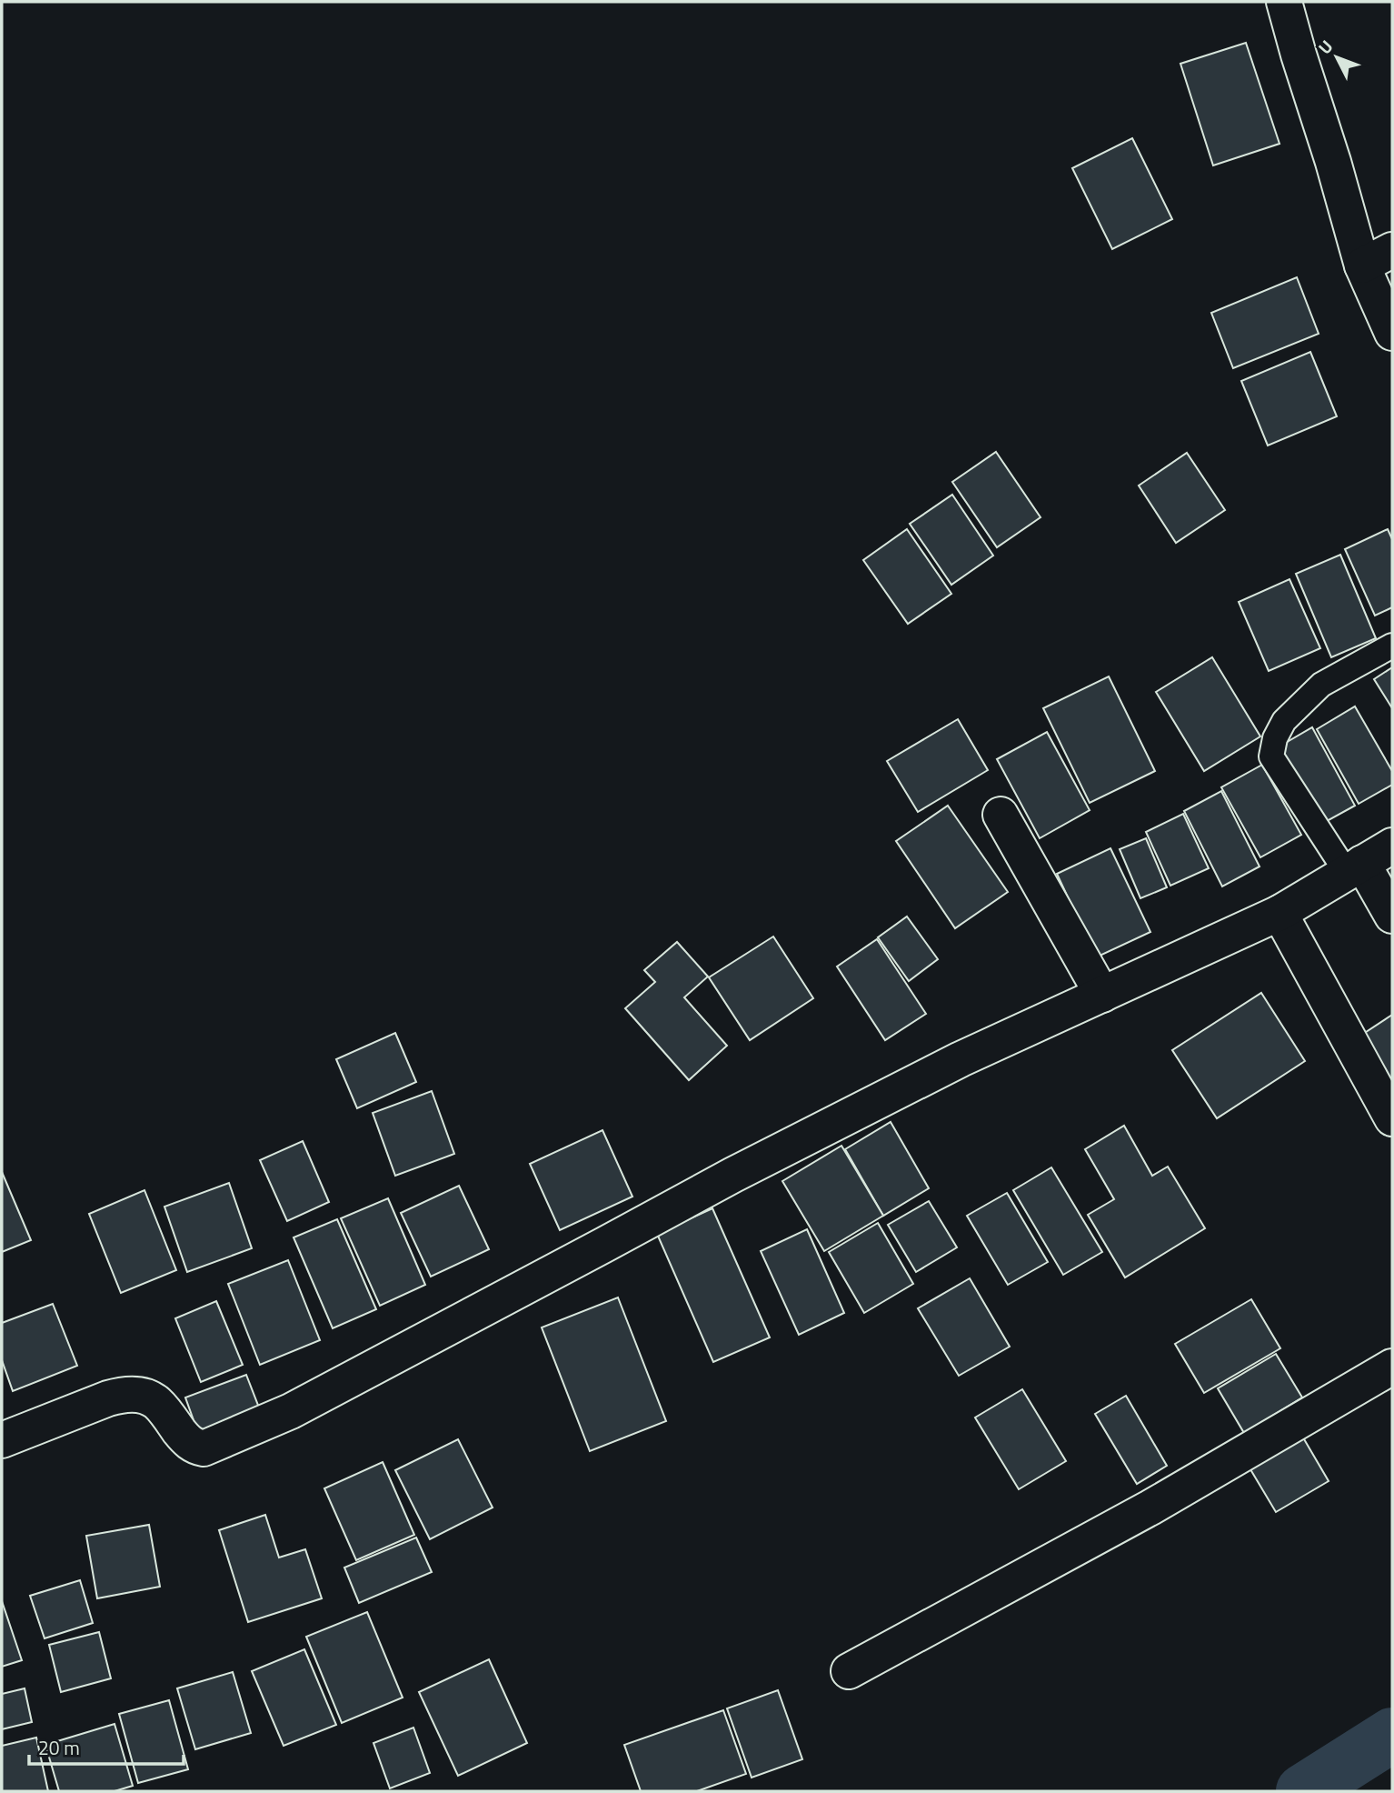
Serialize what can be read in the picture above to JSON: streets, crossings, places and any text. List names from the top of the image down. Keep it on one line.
{"scale_bar":"20 m","north":"top left"}
